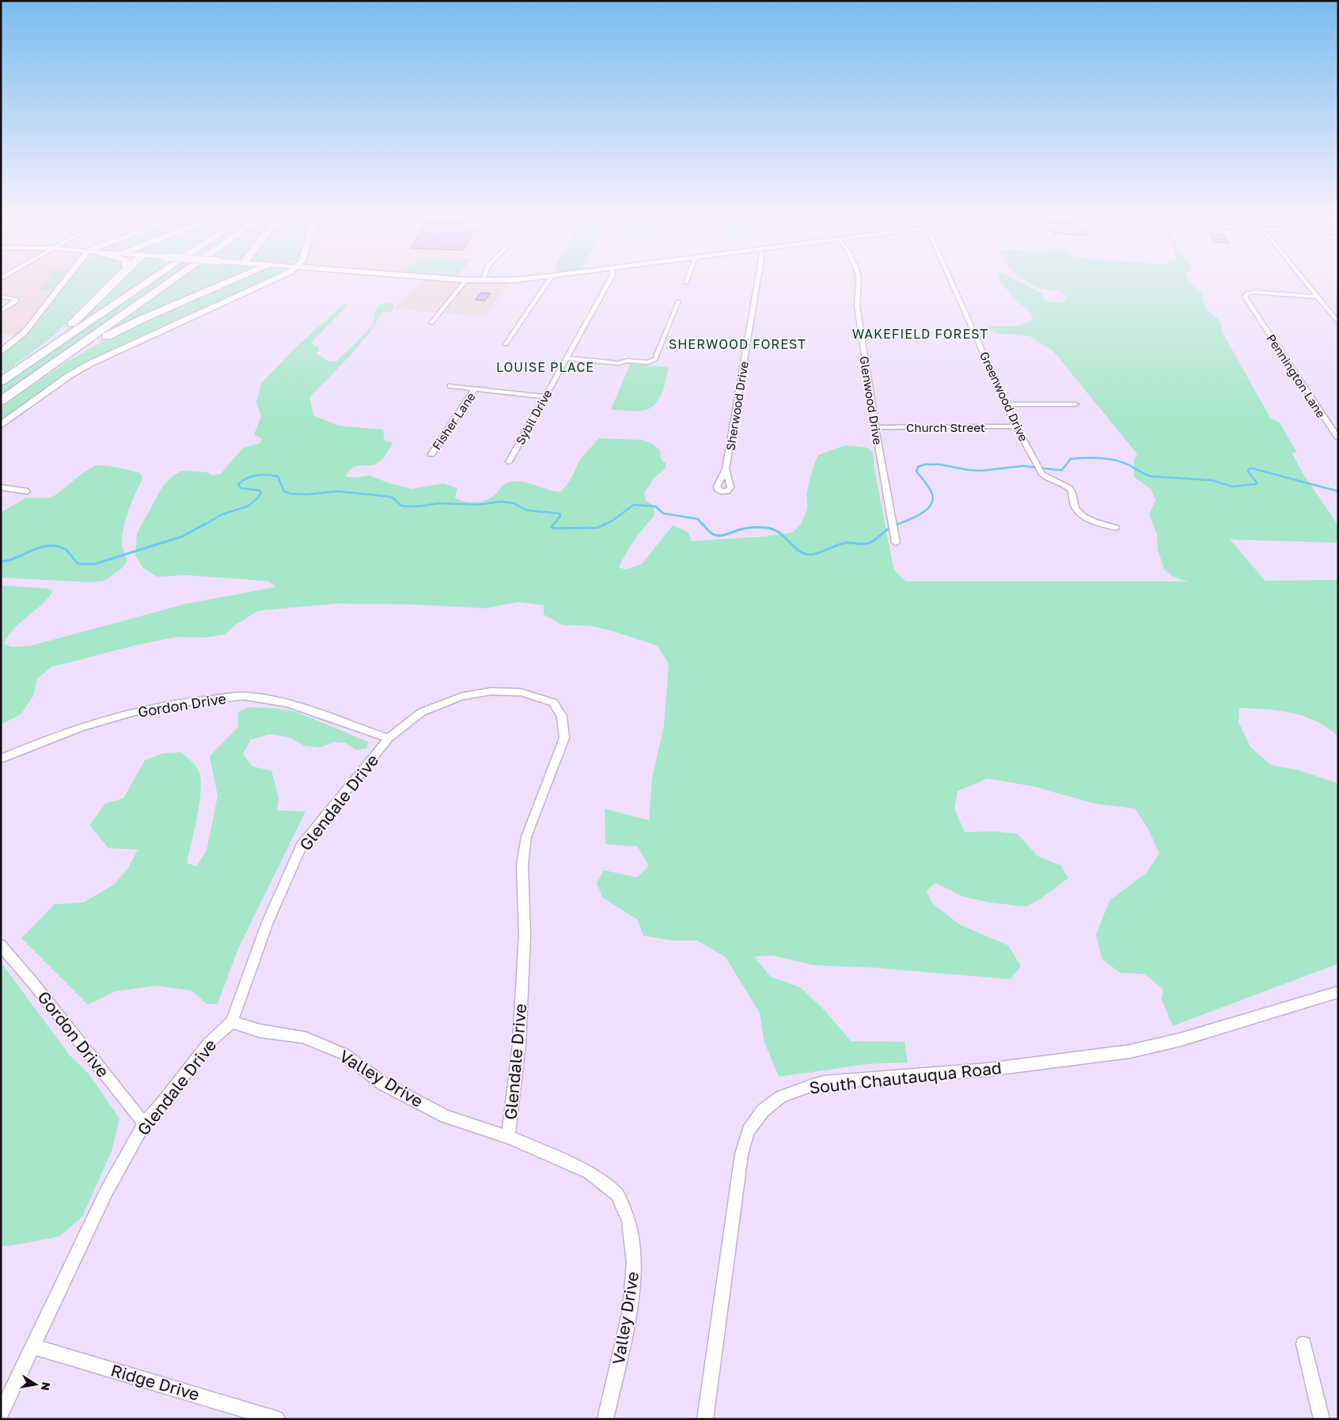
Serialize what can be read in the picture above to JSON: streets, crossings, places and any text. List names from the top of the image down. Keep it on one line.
{"streets":{"street":["Pennington Lane","Greenwood Drive","Glenwood Drive","Sherwood Drive","Sybil Drive","Fisher Lane","Church Street","Gordon Drive","Glendale Drive","South Chautauqua Road","Valley Drive","Ridge Drive"]},"crossings":[["Greenwood Drive","Church Street"],["Glenwood Drive","Church Street"],["Gordon Drive","Glendale Drive"],["Glendale Drive","Valley Drive"],["Glendale Drive","Ridge Drive"]],"districts":["WAKEFIELD FOREST","SHERWOOD FOREST","LOUISE PLACE"],"north":"right"}
